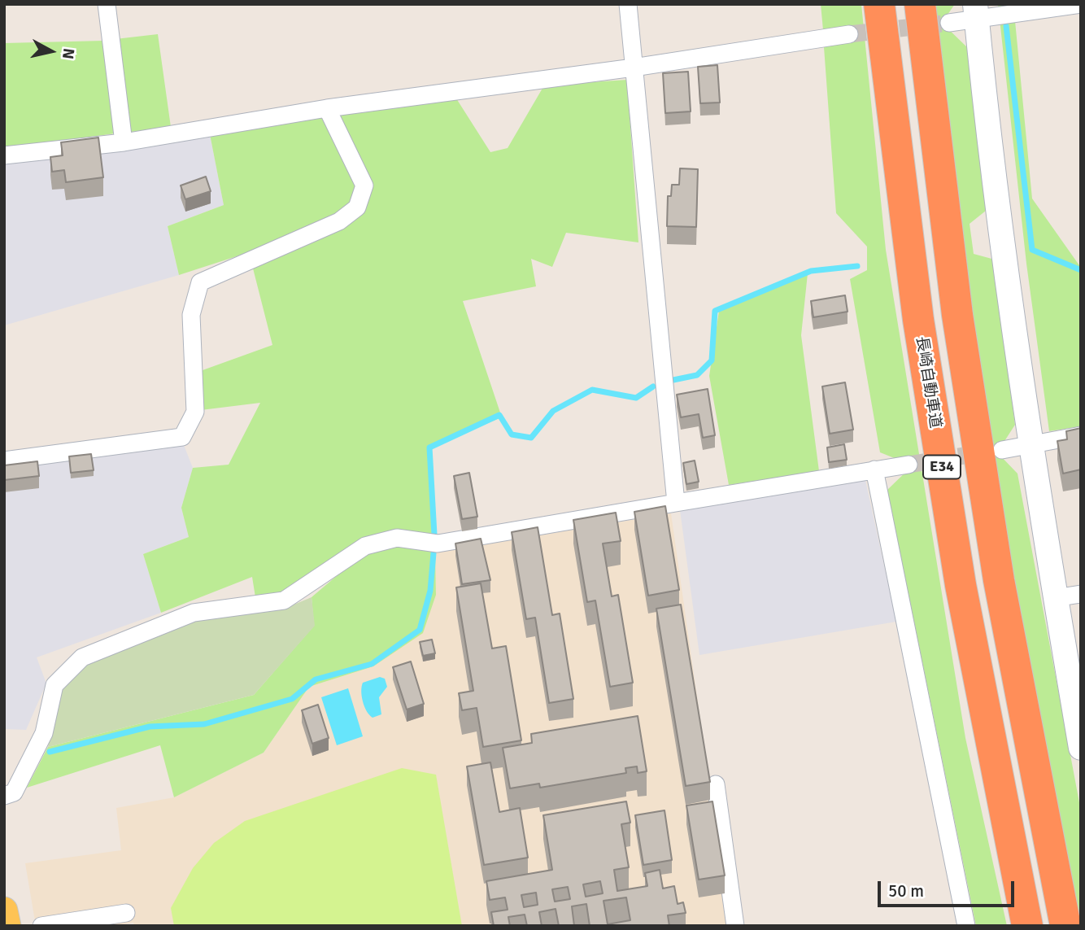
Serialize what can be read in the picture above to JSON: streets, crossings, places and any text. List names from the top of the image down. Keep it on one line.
{"streets":{"highway":["長崎自動車道","E34"]},"scale_bar":"50 m","north":"right"}
